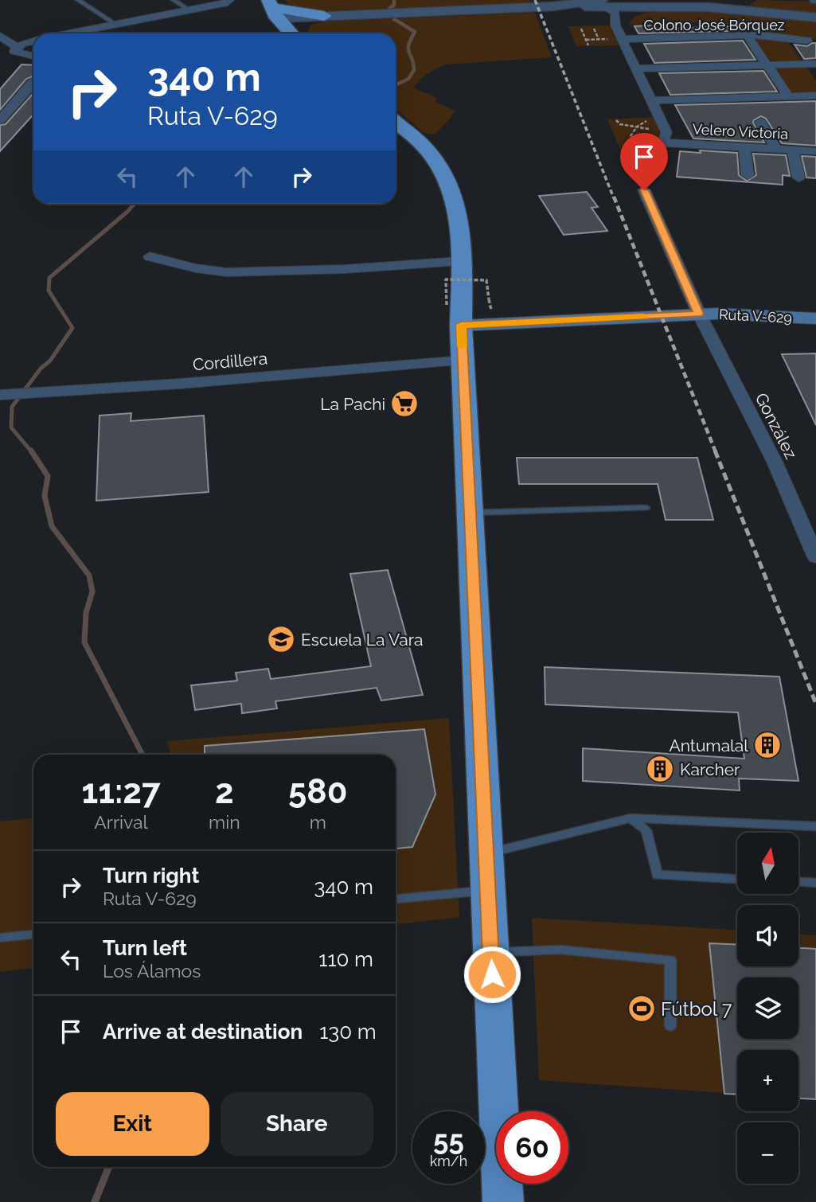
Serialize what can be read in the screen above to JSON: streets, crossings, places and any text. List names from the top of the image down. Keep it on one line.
{"streets":{"main road":["Ruta V-629"],"street":["Colono José Bórquez","Velero Victoria","Cordillera","González"]},"crossings":[["Ruta V-629","González"]],"places":{"supermarket":["La Pachi"],"school or university":["Escuela La Vara"],"building":["Antumalal","Karcher"],"sports":["Fútbol 7"]},"north":"top","page":{"turn":["340 m","Ruta V-629"],"eta":["11:27","Arrival","2","min","580","m"],"map_buttons":["+","−"],"list":[{"name":"Turn right","note":"Ruta V-629","value":"340 m"},{"name":"Turn left","note":"Los Álamos","value":"110 m"},{"name":"Arrive at destination","value":"130 m"}],"buttons":["Exit","Share"],"speed":"55 km/h","limit":"60"}}
